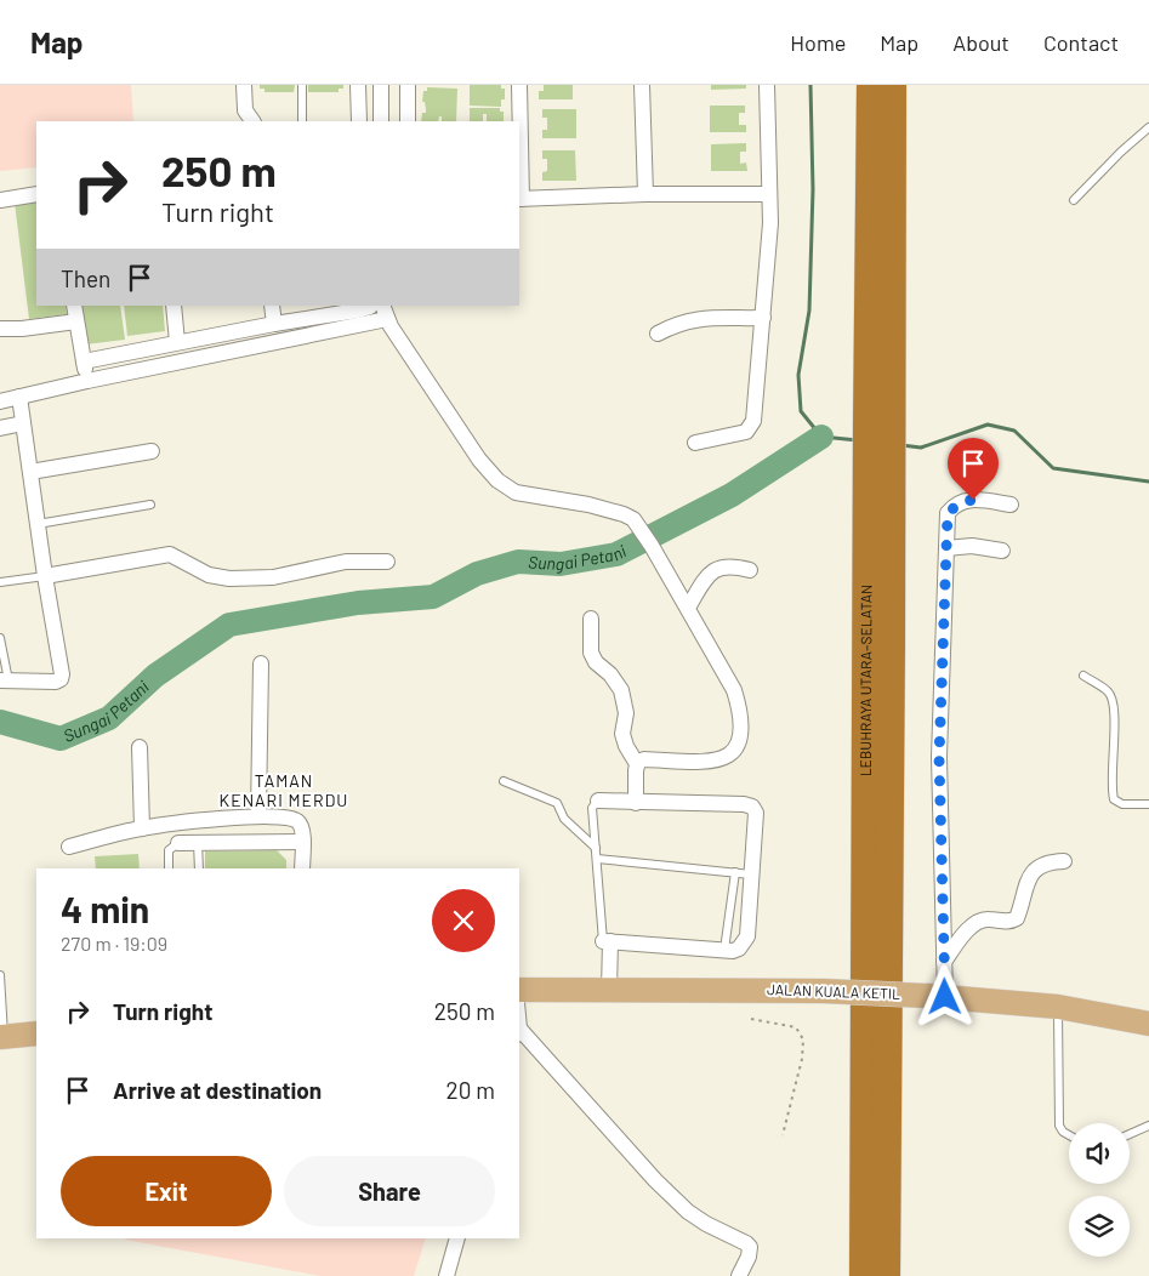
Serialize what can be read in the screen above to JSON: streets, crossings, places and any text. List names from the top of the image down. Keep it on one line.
{"streets":{"highway":["LEBUHRAYA UTARA–SELATAN"],"main road":["JALAN KUALA KETIL"]},"districts":["TAMAN KENARI MERDU"],"water":["Sungai Petani"],"page":{"header":"Map","nav":["Home","Map","About","Contact"],"turn":["250 m","Turn right"],"then":"Then","heading":["4 min","270 m · 19:09"],"list":[{"name":"Turn right","value":"250 m"},{"name":"Arrive at destination","value":"20 m"}],"buttons":["Exit","Share"]}}
